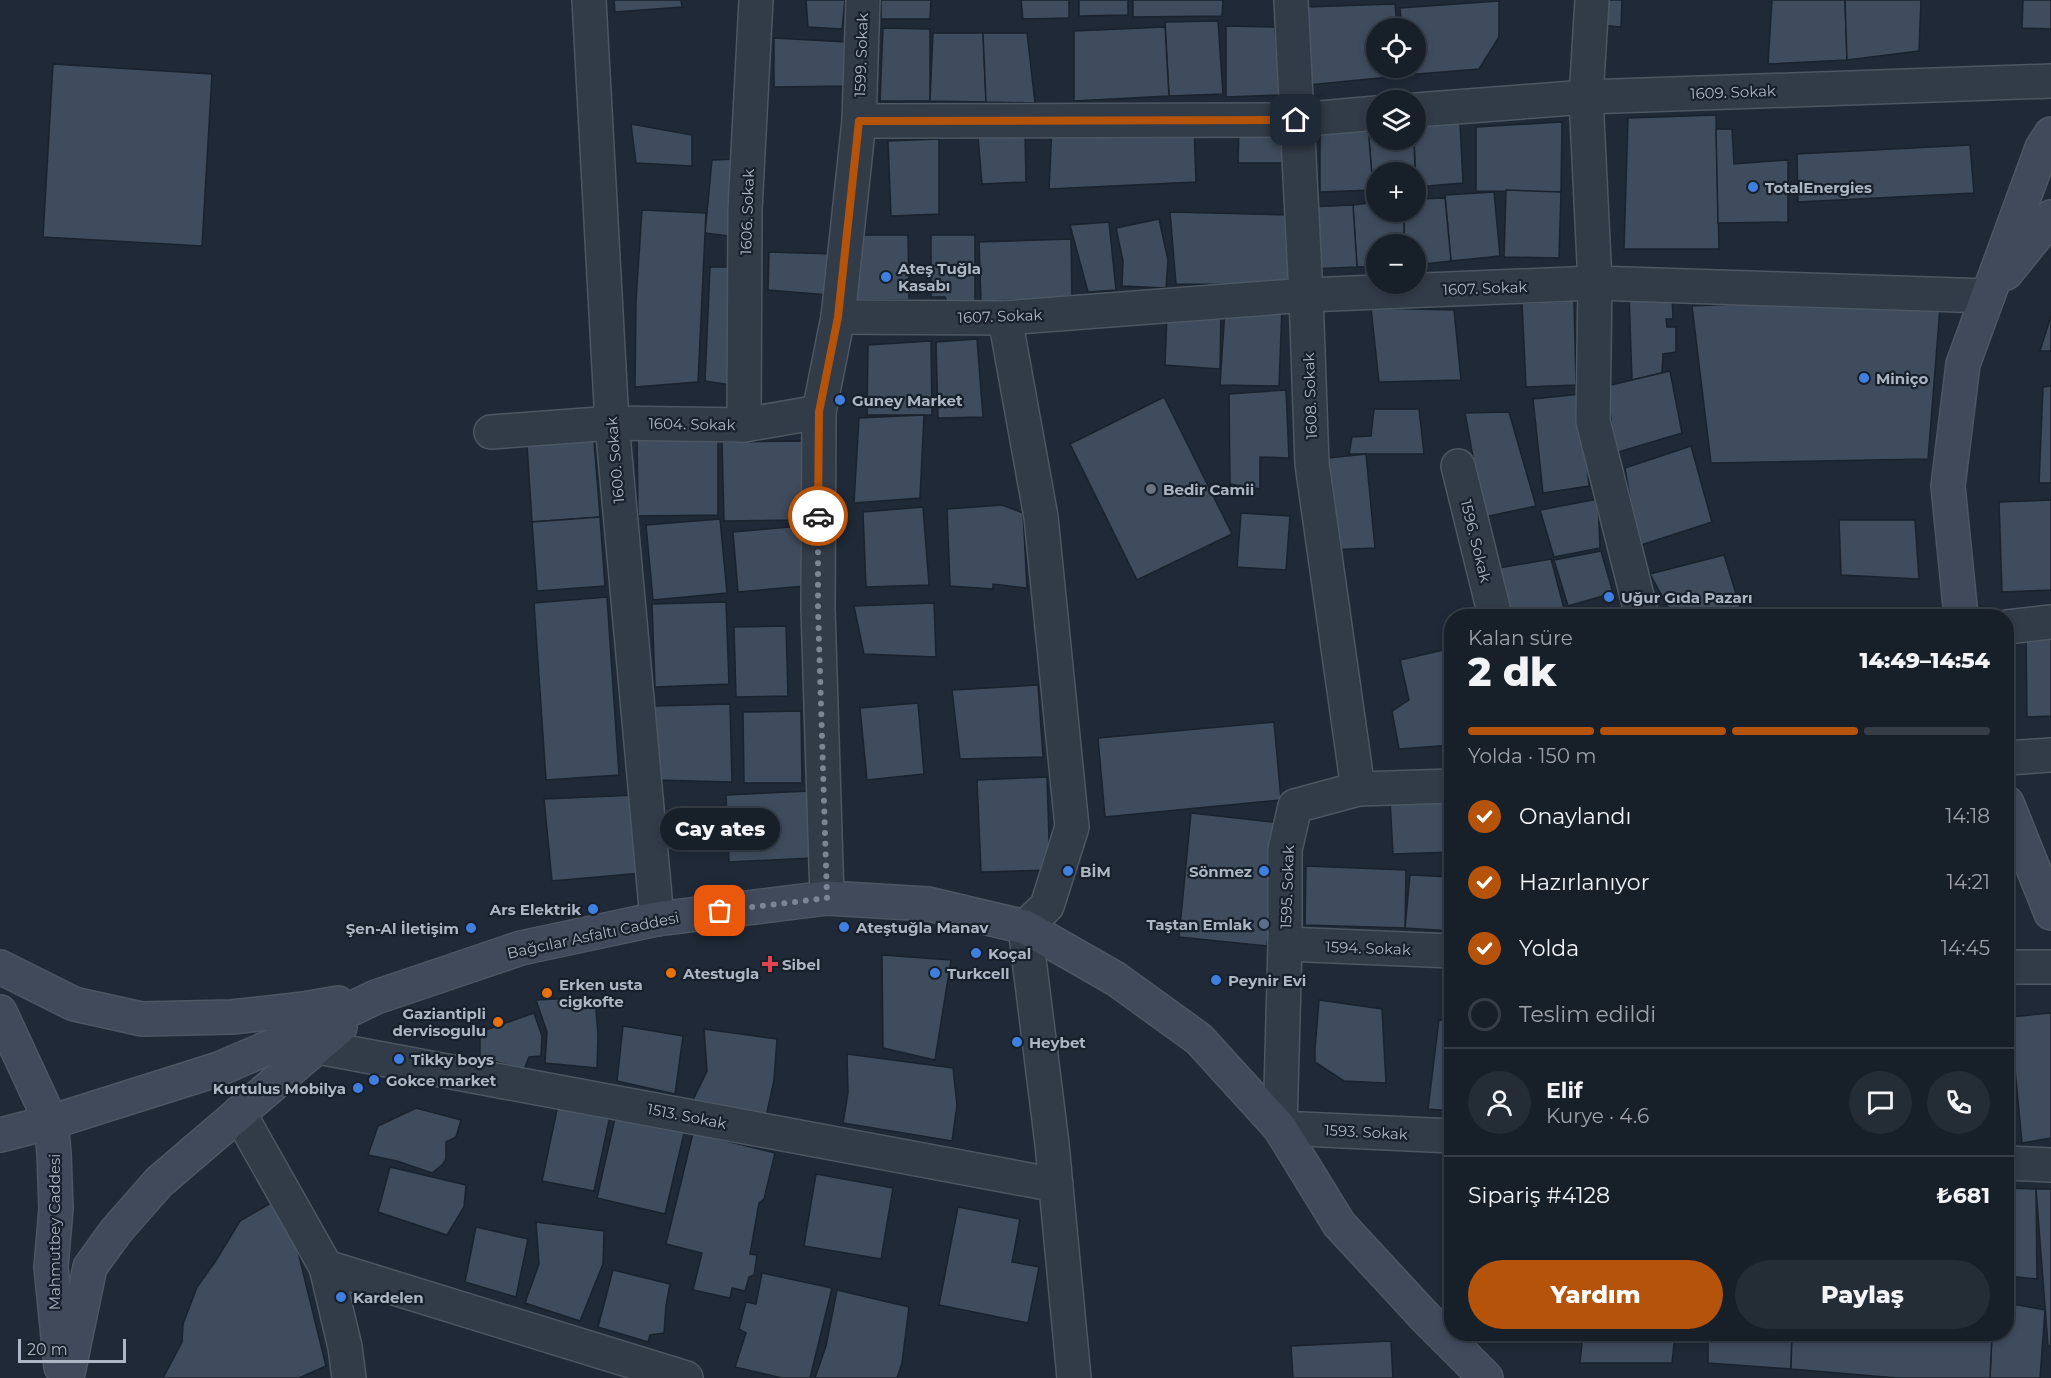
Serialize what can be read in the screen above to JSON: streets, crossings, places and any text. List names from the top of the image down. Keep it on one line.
{"streets":{"main road":["Bağcılar Asfaltı Caddesi","Mahmutbey Caddesi"],"street":["1599. Sokak","1609. Sokak","1606. Sokak","1607. Sokak","1608. Sokak","1604. Sokak","1600. Sokak","1596. Sokak","1595. Sokak","1594. Sokak","1513. Sokak","1593. Sokak"]},"crossings":[["1599. Sokak","1607. Sokak"],["1599. Sokak","1604. Sokak"],["1599. Sokak","Bağcılar Asfaltı Caddesi"],["1606. Sokak","1604. Sokak"],["1607. Sokak","1608. Sokak"],["1608. Sokak","1595. Sokak"],["1604. Sokak","1600. Sokak"],["1600. Sokak","Bağcılar Asfaltı Caddesi"],["1595. Sokak","Bağcılar Asfaltı Caddesi"],["1595. Sokak","1594. Sokak"],["1595. Sokak","1593. Sokak"],["Bağcılar Asfaltı Caddesi","1593. Sokak"]],"places":{"other":["TotalEnergies","Ateş Tuğla Kasabı","Miniço","Guney Market","Bedir Camii","Uğur Gıda Pazarı","BİM","Sönmez","Ars Elektrik","Cay ates","Taştan Emlak","Ateştuğla Manav","Şen-Al İletişim","Koçal","Atestugla","Turkcell","Peynir Evi","Erken usta cigkofte","Gaziantipli dervisogulu","Heybet","Tikky boys","Gokce market","Kurtulus Mobilya","Kardelen"],"health":["Sibel"]},"scale_bar":"20 m","page":{"map_buttons":["+","−"],"heading":["2 dk","Kalan süre","14:49–14:54"],"panel":["Elif","Kurye · 4.6","Sipariş #4128","₺681"],"bar":"Yolda · 150 m","list":[["Onaylandı","14:18"],["Hazırlanıyor","14:21"],["Yolda","14:45"],"Teslim edildi"],"bubble":"Cay ates","buttons":["Yardım","Paylaş"],"scale":"20 m"}}
